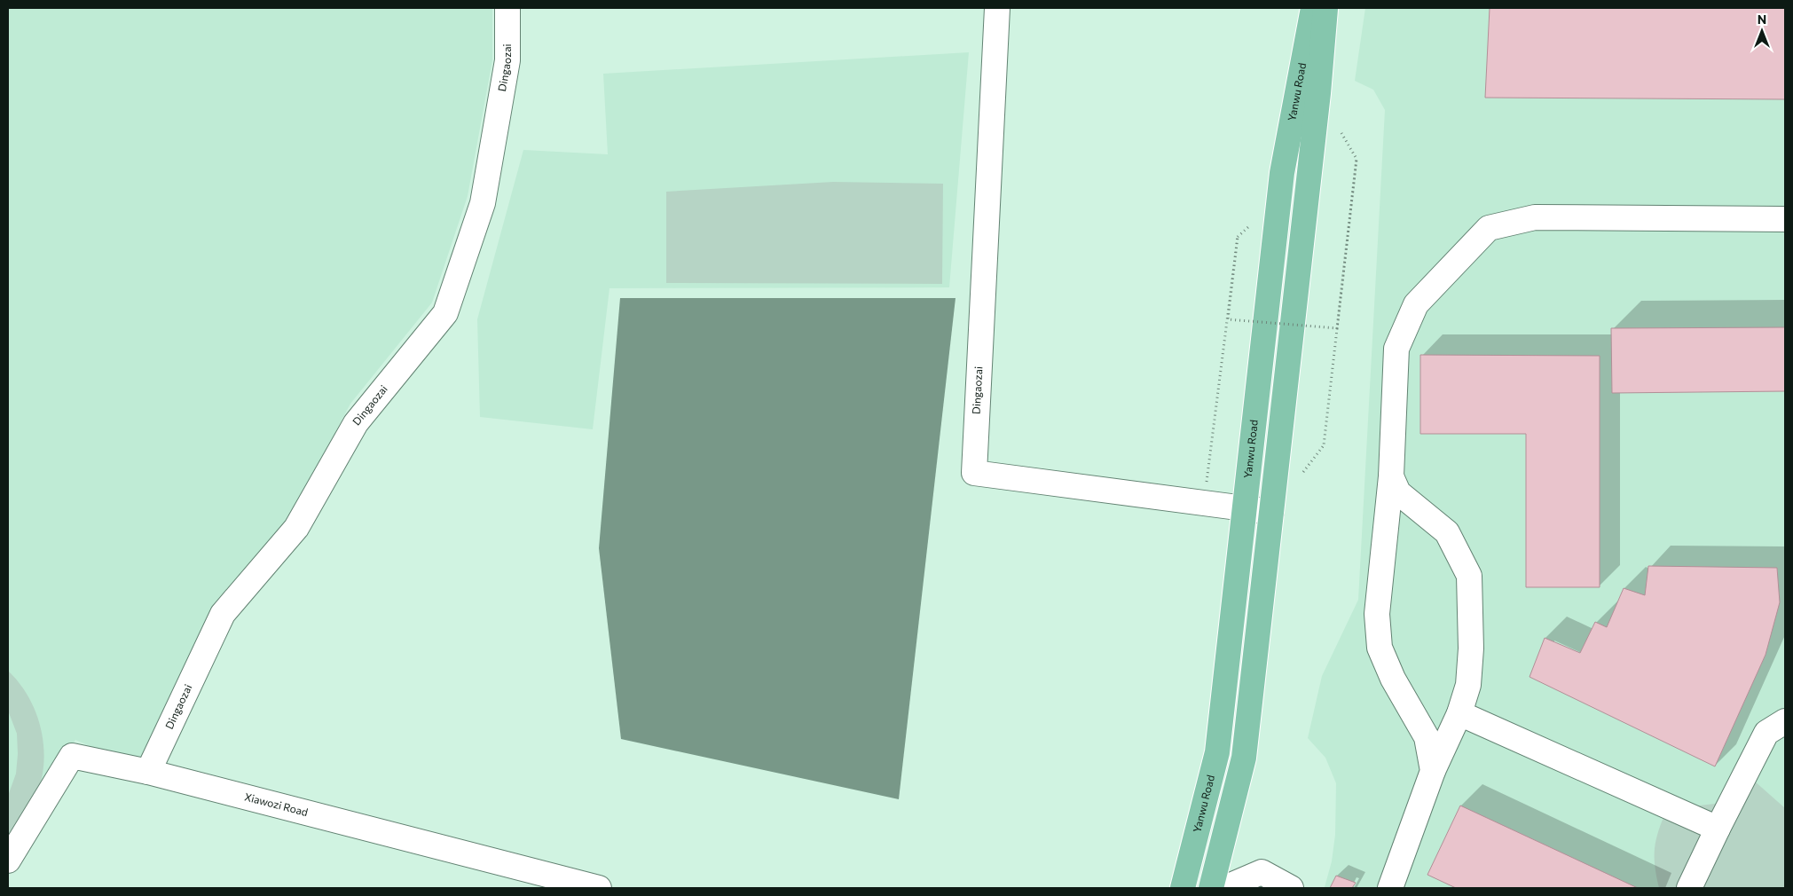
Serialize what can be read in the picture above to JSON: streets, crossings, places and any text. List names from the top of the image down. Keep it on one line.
{"streets":{"main road":["Yanwu Road"],"street":["Dingaozai","Xiawozi Road"]},"crossings":[["Dingaozai","Yanwu Road"],["Dingaozai","Xiawozi Road"]],"north":"top"}
